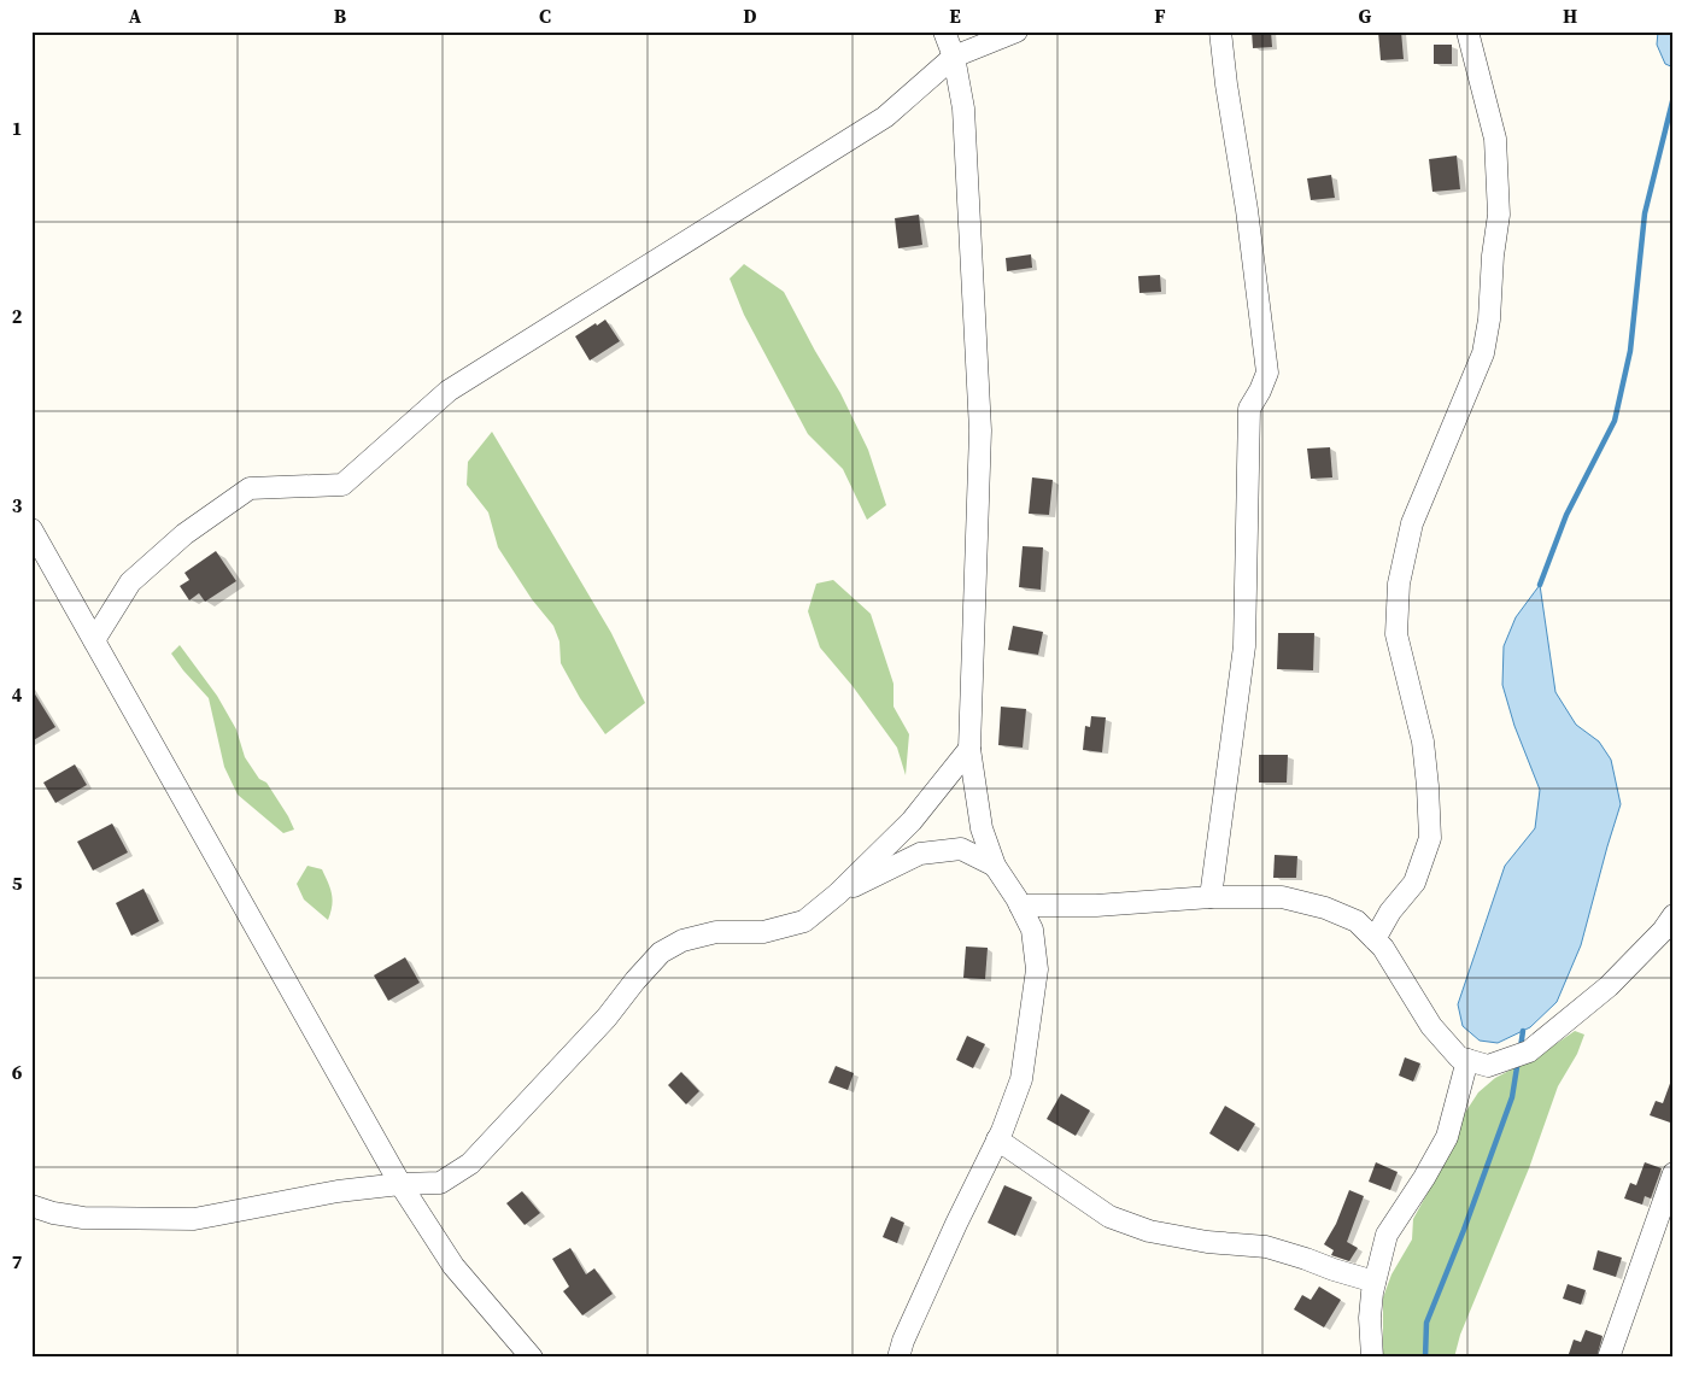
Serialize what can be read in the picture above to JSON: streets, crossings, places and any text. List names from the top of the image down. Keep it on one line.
{"grid":{"columns":["A","B","C","D","E","F","G","H"],"rows":["1","2","3","4","5","6","7"]}}
